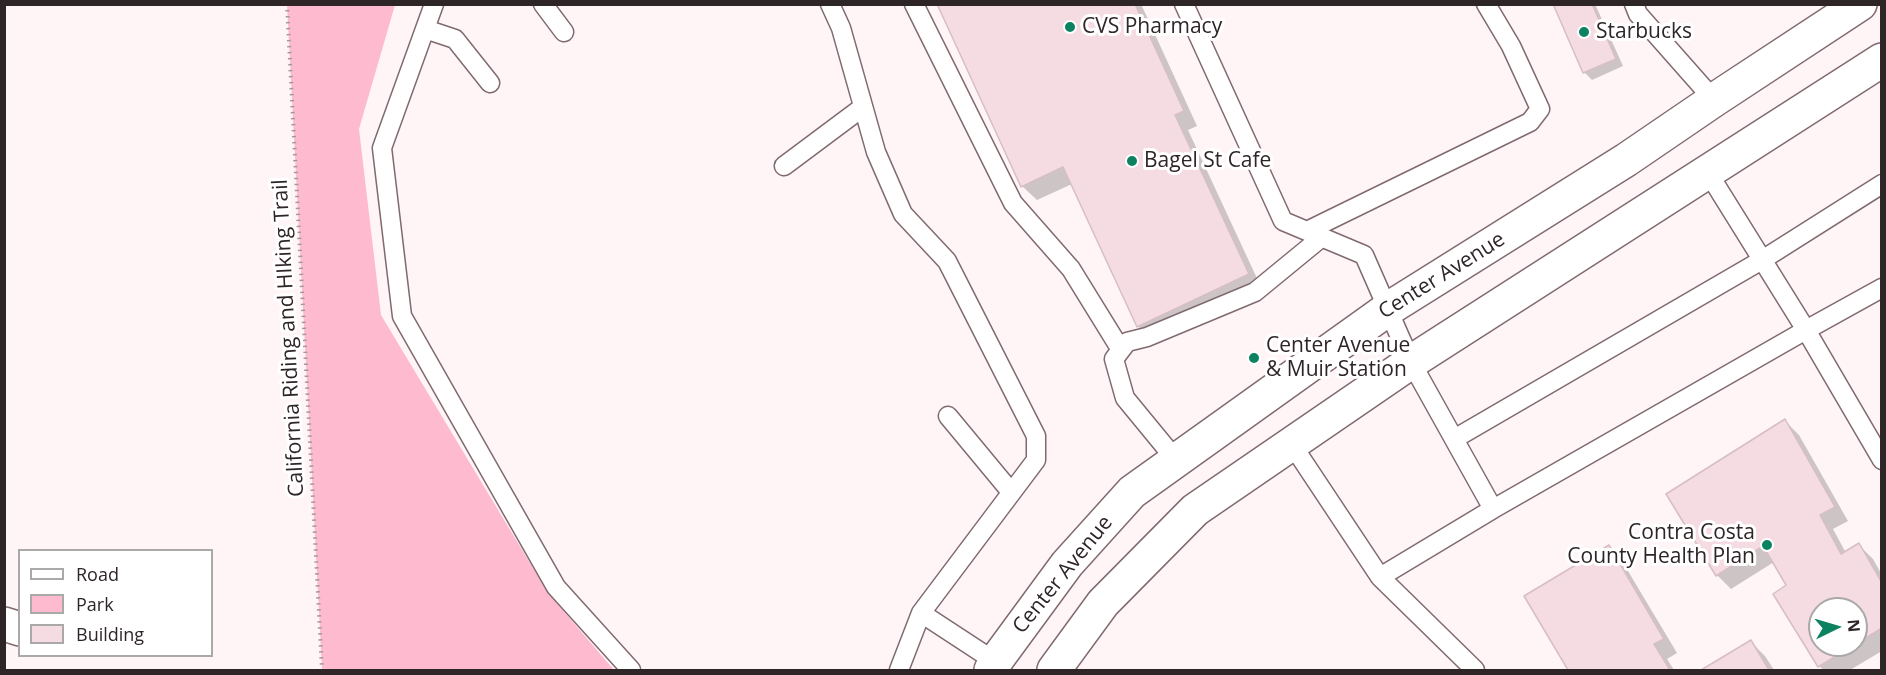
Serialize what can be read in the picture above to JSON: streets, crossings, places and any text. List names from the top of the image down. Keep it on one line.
{"streets":{"street":["Center Avenue"],"path":["California Riding and HIking Trail"]},"places":["CVS Pharmacy","Starbucks","Bagel St Cafe","Center Avenue & Muir Station","Contra Costa County Health Plan"],"legend":["Road","Park","Building"],"north":"right"}
